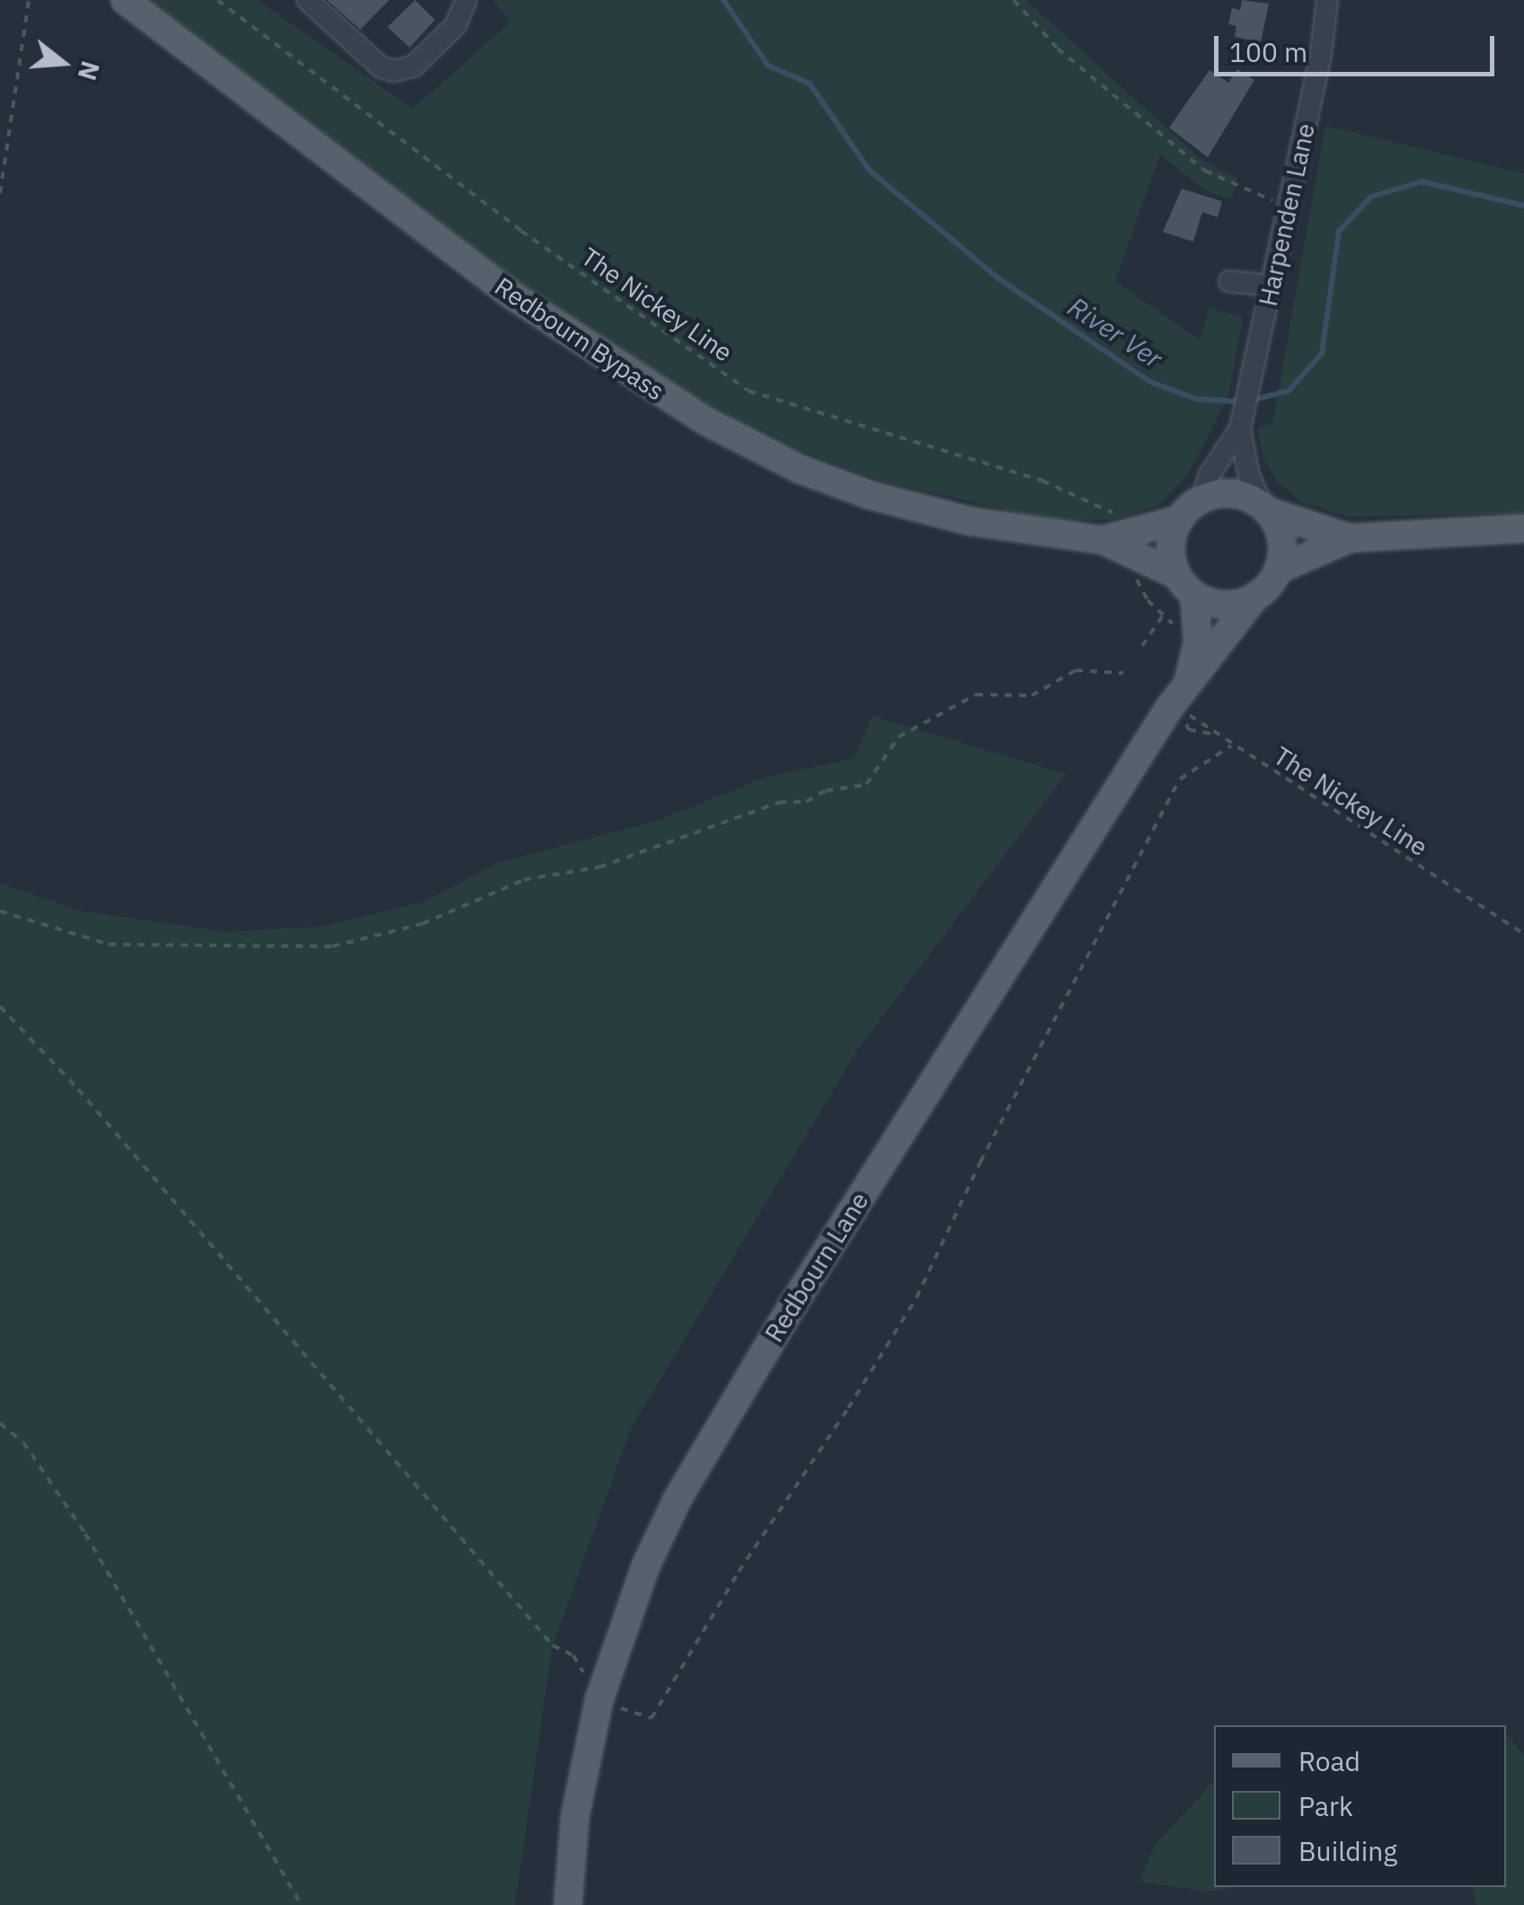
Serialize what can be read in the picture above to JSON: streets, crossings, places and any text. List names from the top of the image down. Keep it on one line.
{"streets":{"main road":["Redbourn Bypass","Redbourn Lane"],"street":["Harpenden Lane"],"path":["The Nickey Line"]},"crossings":[["Harpenden Lane","Redbourn Bypass"],["Harpenden Lane","Redbourn Lane"],["The Nickey Line","Redbourn Lane"],["Redbourn Bypass","Redbourn Lane"]],"water":["River Ver"],"legend":["Road","Park","Building"],"scale_bar":"100 m","north":"right"}
